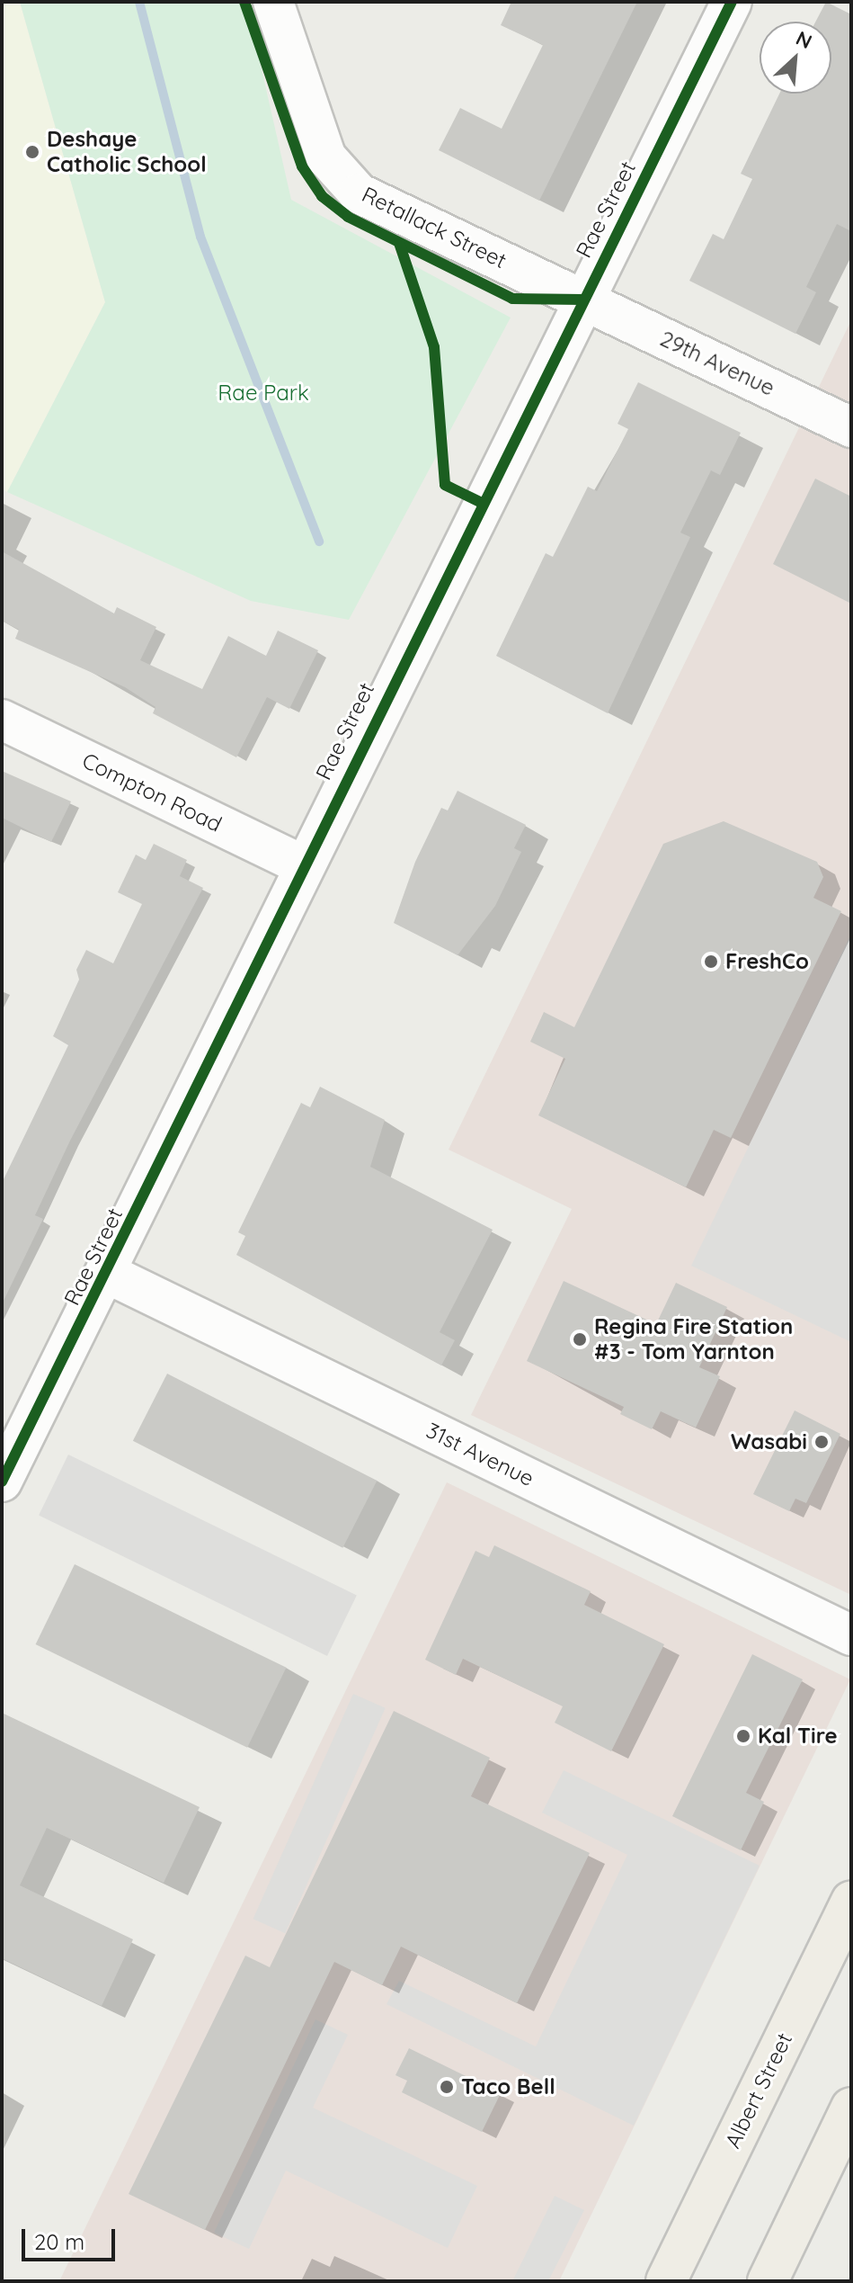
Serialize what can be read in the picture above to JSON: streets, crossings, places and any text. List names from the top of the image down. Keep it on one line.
{"streets":{"main road":["Albert Street"],"street":["Rae Street","Retallack Street","29th Avenue","Compton Road","31st Avenue"]},"crossings":[["Rae Street","Retallack Street"],["Rae Street","29th Avenue"],["Rae Street","Compton Road"],["Rae Street","31st Avenue"],["Retallack Street","29th Avenue"]],"parks":["Rae Park"],"places":["Deshaye Catholic School","FreshCo","Regina Fire Station #3 - Tom Yarnton","Wasabi","Kal Tire","Taco Bell"],"scale_bar":"20 m","north":"top right"}
